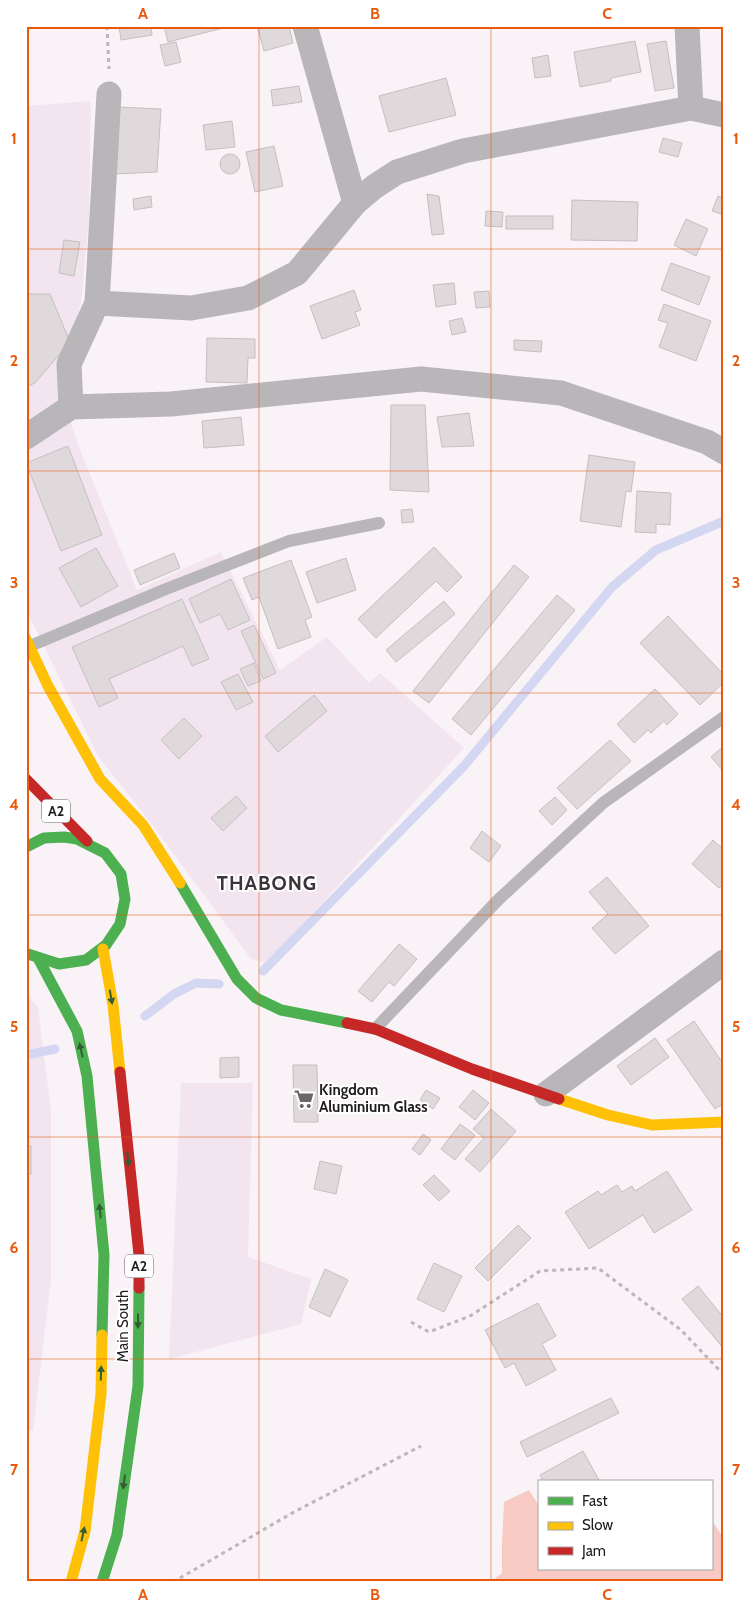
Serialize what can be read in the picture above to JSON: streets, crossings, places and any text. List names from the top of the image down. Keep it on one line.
{"streets":{"main road":["A2","Main South"]},"crossings":[["A2","Main South"]],"districts":["THABONG"],"places":{"supermarket":["Kingdom Aluminium Glass"]},"legend":["Fast","Slow","Jam"],"grid":{"columns":["A","B","C"],"rows":["1","2","3","4","5","6","7"]}}
